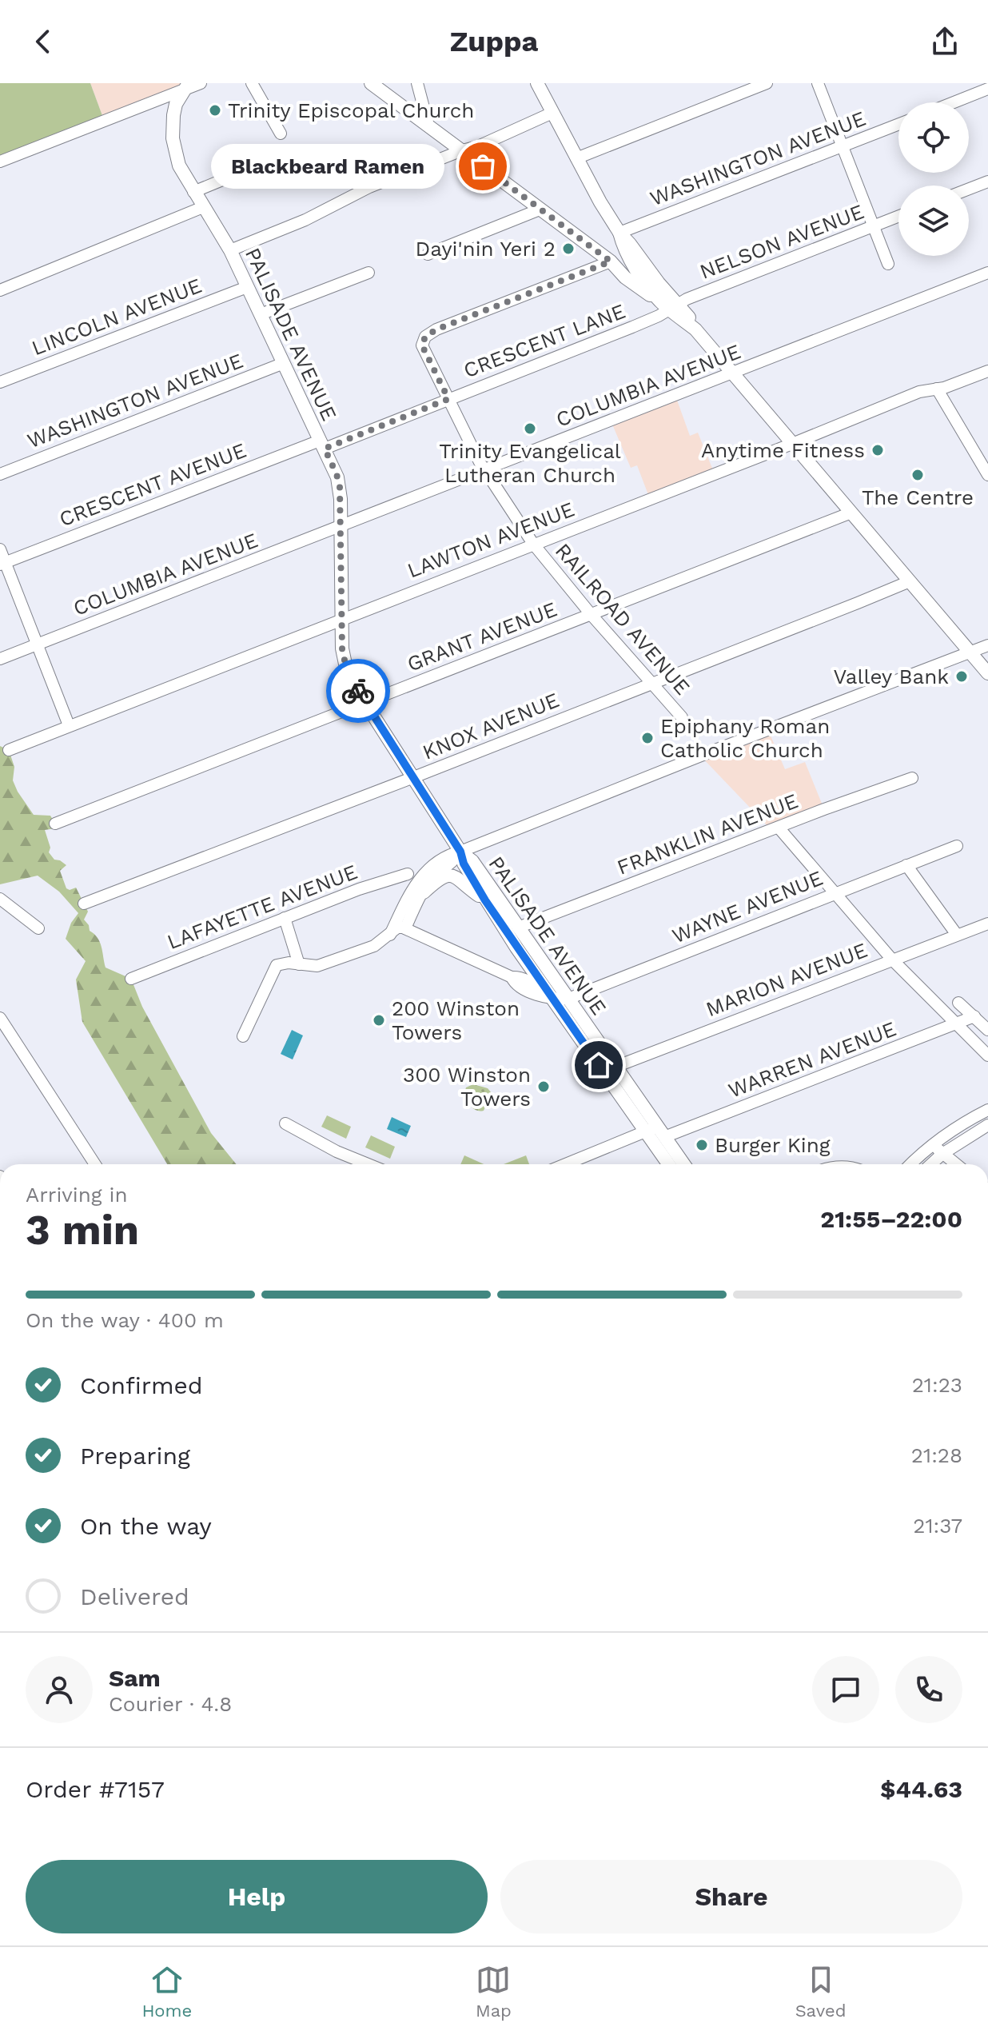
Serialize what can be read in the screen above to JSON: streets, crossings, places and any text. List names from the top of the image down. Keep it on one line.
{"streets":{"main road":["PALISADE AVENUE"],"street":["WASHINGTON AVENUE","NELSON AVENUE","LINCOLN AVENUE","CRESCENT LANE","COLUMBIA AVENUE","CRESCENT AVENUE","LAWTON AVENUE","RAILROAD AVENUE","GRANT AVENUE","KNOX AVENUE","FRANKLIN AVENUE","LAFAYETTE AVENUE","WAYNE AVENUE","MARION AVENUE","WARREN AVENUE"]},"crossings":[["WASHINGTON AVENUE","PALISADE AVENUE"],["NELSON AVENUE","CRESCENT LANE"],["LINCOLN AVENUE","PALISADE AVENUE"],["PALISADE AVENUE","CRESCENT LANE"],["PALISADE AVENUE","COLUMBIA AVENUE"],["PALISADE AVENUE","CRESCENT AVENUE"],["PALISADE AVENUE","LAWTON AVENUE"],["PALISADE AVENUE","GRANT AVENUE"],["PALISADE AVENUE","KNOX AVENUE"],["PALISADE AVENUE","FRANKLIN AVENUE"],["PALISADE AVENUE","WAYNE AVENUE"],["PALISADE AVENUE","MARION AVENUE"],["PALISADE AVENUE","WARREN AVENUE"],["CRESCENT LANE","CRESCENT AVENUE"],["CRESCENT LANE","RAILROAD AVENUE"],["COLUMBIA AVENUE","RAILROAD AVENUE"],["LAWTON AVENUE","RAILROAD AVENUE"],["RAILROAD AVENUE","GRANT AVENUE"],["RAILROAD AVENUE","KNOX AVENUE"]],"places":["Trinity Episcopal Church","Blackbeard Ramen","Dayi'nin Yeri 2","Trinity Evangelical Lutheran Church","Anytime Fitness","The Centre","Valley Bank","Epiphany Roman Catholic Church","200 Winston Towers","300 Winston Towers","Burger King"],"page":{"header":"Zuppa","bubble":"Blackbeard Ramen","heading":["3 min","Arriving in","21:55–22:00"],"panel":["Sam","Courier · 4.8","Order #7157","$44.63"],"bar":"On the way · 400 m","list":[["Confirmed","21:23"],["Preparing","21:28"],["On the way","21:37"],"Delivered"],"buttons":["Help","Share"],"tabs":["Home","Map","Saved"]}}
